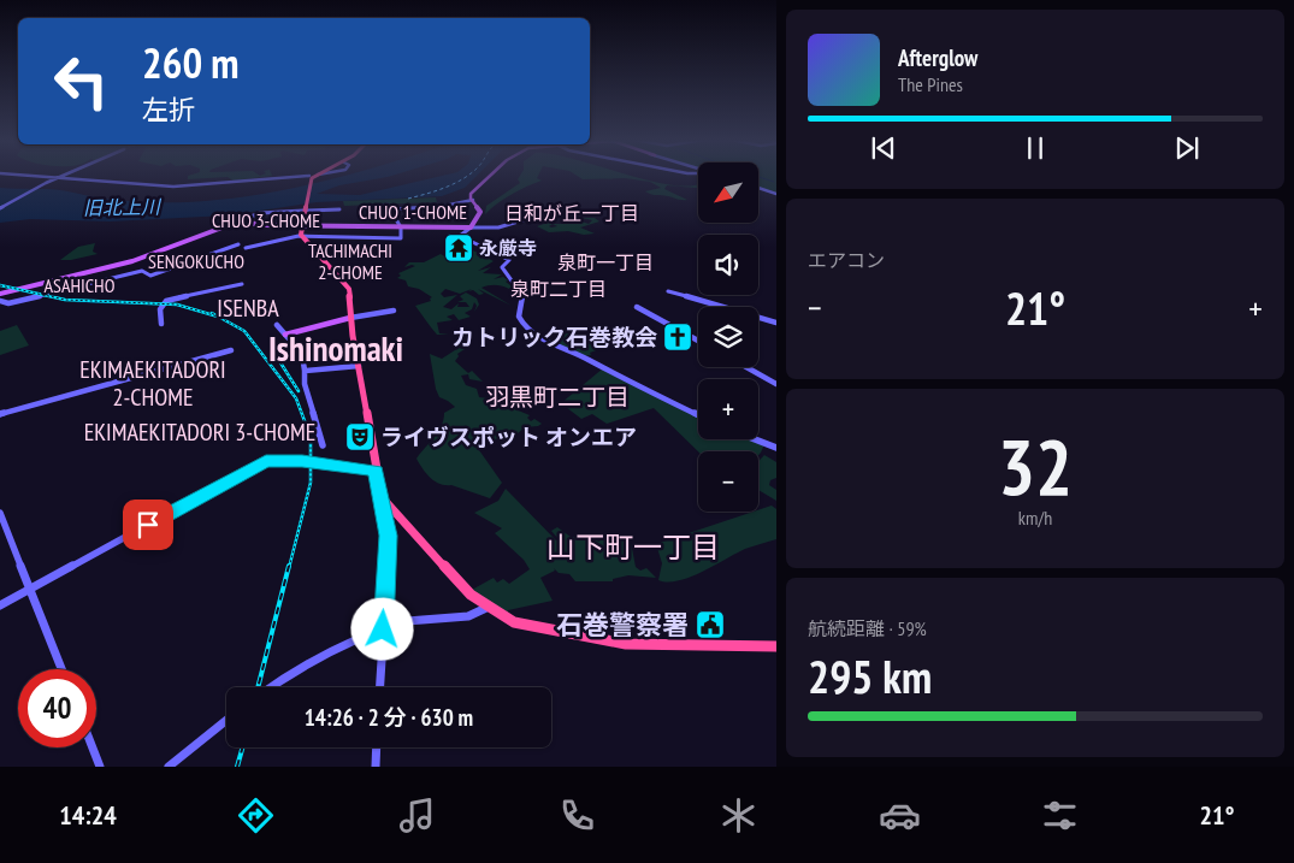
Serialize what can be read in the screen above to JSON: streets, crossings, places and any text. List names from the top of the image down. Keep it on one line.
{"districts":["CHUO 1-CHOME","日和が丘一丁目","CHUO 3-CHOME","TACHIMACHI 2-CHOME","SENGOKUCHO","泉町一丁目","ASAHICHO","泉町二丁目","ISENBA","Ishinomaki","EKIMAEKITADORI 2-CHOME","羽黒町二丁目","EKIMAEKITADORI 3-CHOME","山下町一丁目"],"water":["旧北上川"],"places":{"temple":["永厳寺"],"church":["カトリック石巻教会"],"theatre":["ライヴスポット オンエア"],"public building":["石巻警察署"]},"north":"bottom left","page":{"turn":["260 m","左折"],"song":["Afterglow","The Pines"],"map_buttons":["+","−"],"tile":["エアコン",["32","km/h"],["航続距離 · 59%","295 km"]],"heat":["−","21°","+"],"limit":"40","trip":"14:26 · 2 分 · 630 m","tabs":["14:24","21°"]}}
